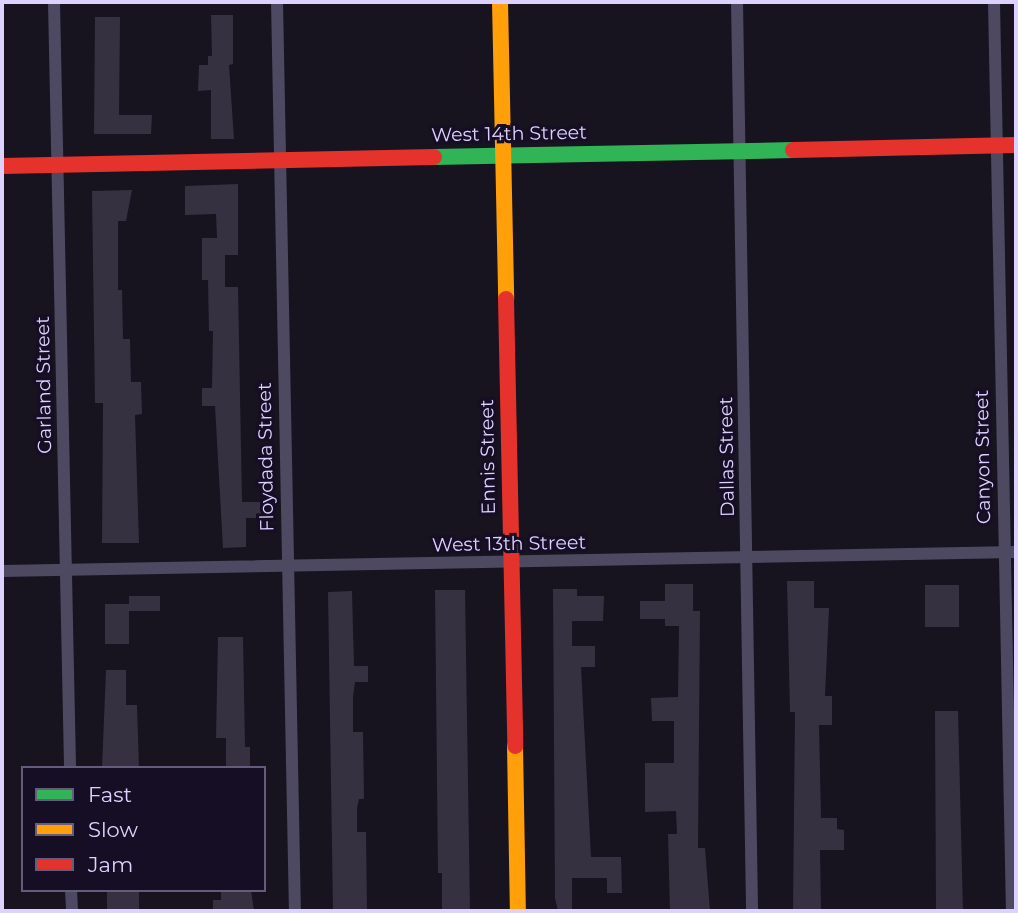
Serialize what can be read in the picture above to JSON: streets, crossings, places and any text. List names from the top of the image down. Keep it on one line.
{"streets":{"street":["West 14th Street","Garland Street","Floydada Street","Ennis Street","Dallas Street","Canyon Street","West 13th Street"]},"crossings":[["West 14th Street","Garland Street"],["West 14th Street","Floydada Street"],["West 14th Street","Ennis Street"],["West 14th Street","Dallas Street"],["West 14th Street","Canyon Street"],["Garland Street","West 13th Street"],["Floydada Street","West 13th Street"],["Ennis Street","West 13th Street"],["Dallas Street","West 13th Street"],["Canyon Street","West 13th Street"]],"legend":["Fast","Slow","Jam"]}
